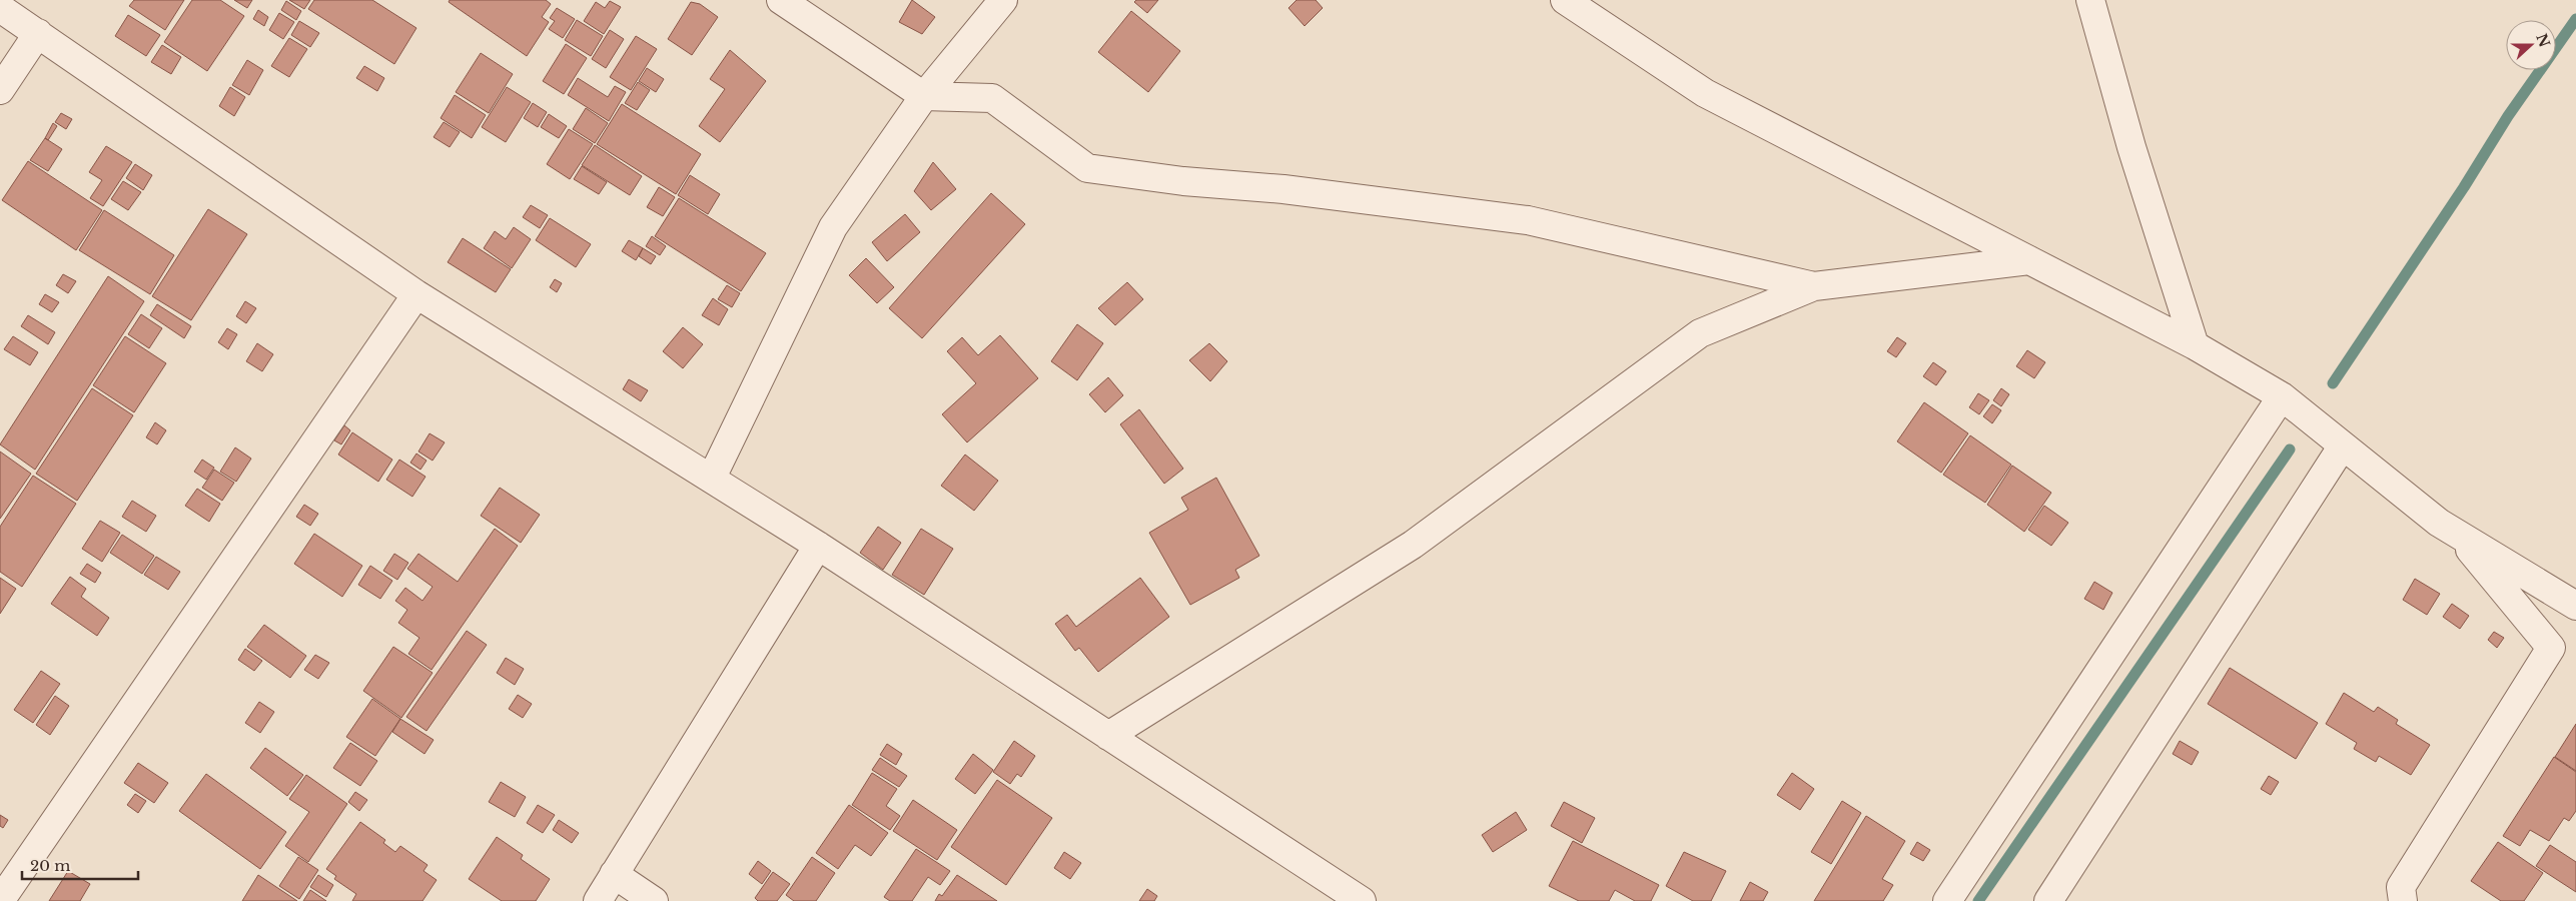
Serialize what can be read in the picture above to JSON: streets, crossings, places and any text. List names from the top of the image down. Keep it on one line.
{"scale_bar":"20 m","north":"right"}
